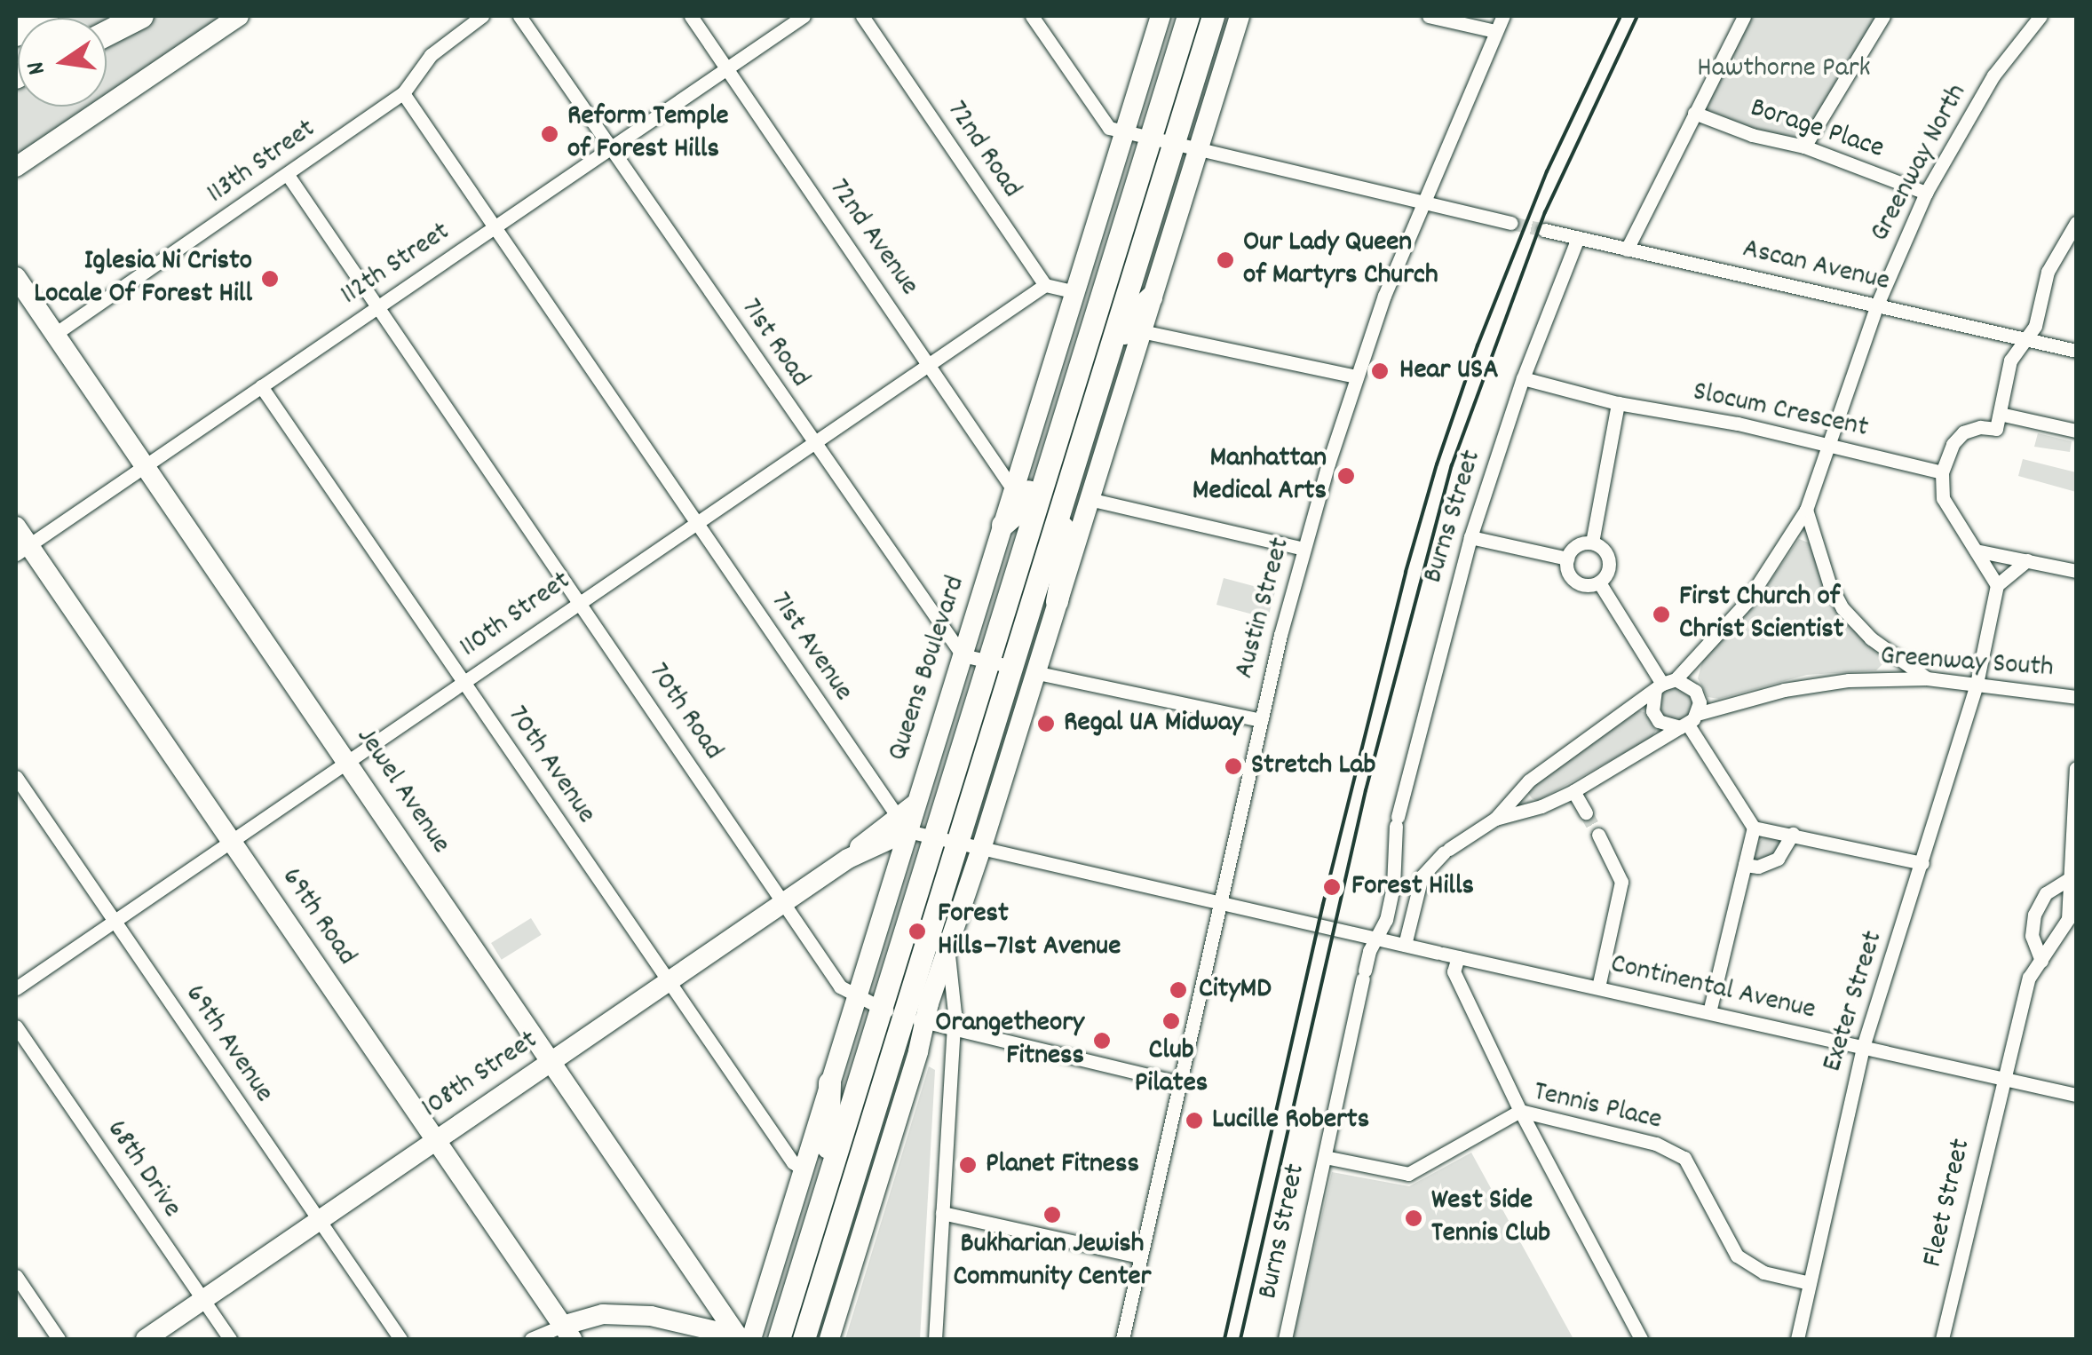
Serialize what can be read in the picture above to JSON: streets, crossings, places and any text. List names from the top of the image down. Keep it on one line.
{"streets":{"main road":["Queens Boulevard"],"street":["Borage Place","72nd Road","113th Street","Greenway North","72nd Avenue","112th Street","Ascan Avenue","71st Road","Slocum Crescent","Burns Street","Austin Street","110th Street","71st Avenue","Greenway South","70th Road","70th Avenue","Jewel Avenue","69th Road","Continental Avenue","Exeter Street","69th Avenue","108th Street","Tennis Place","68th Drive","Fleet Street"]},"crossings":[["Borage Place","Greenway North"],["72nd Road","110th Street"],["113th Street","71st Avenue"],["113th Street","70th Road"],["113th Street","Jewel Avenue"],["Greenway North","Ascan Avenue"],["Greenway North","Slocum Crescent"],["Greenway North","Greenway South"],["72nd Avenue","112th Street"],["72nd Avenue","110th Street"],["72nd Avenue","Queens Boulevard"],["112th Street","71st Road"],["112th Street","71st Avenue"],["112th Street","70th Road"],["112th Street","70th Avenue"],["112th Street","Jewel Avenue"],["112th Street","69th Road"],["Ascan Avenue","Burns Street"],["71st Road","110th Street"],["71st Road","Queens Boulevard"],["Slocum Crescent","Burns Street"],["Burns Street","Continental Avenue"],["Burns Street","Tennis Place"],["Austin Street","70th Road"],["110th Street","71st Avenue"],["110th Street","70th Road"],["110th Street","70th Avenue"],["110th Street","Jewel Avenue"],["110th Street","69th Road"],["110th Street","69th Avenue"],["71st Avenue","Queens Boulevard"],["71st Avenue","108th Street"],["Greenway South","Exeter Street"],["Queens Boulevard","70th Road"],["Queens Boulevard","70th Avenue"],["Queens Boulevard","Jewel Avenue"],["Queens Boulevard","108th Street"],["70th Road","108th Street"],["70th Avenue","108th Street"],["Jewel Avenue","108th Street"],["69th Road","108th Street"],["Continental Avenue","Exeter Street"],["Continental Avenue","Fleet Street"],["Exeter Street","Tennis Place"],["69th Avenue","108th Street"],["108th Street","68th Drive"]],"parks":["Hawthorne Park"],"places":["Reform Temple of Forest Hills","Our Lady Queen of Martyrs Church","Iglesia Ni Cristo Locale Of Forest Hill","Hear USA","Manhattan Medical Arts","First Church of Christ Scientist","Regal UA Midway","Stretch Lab","Forest Hills","Forest Hills–71st Avenue","CityMD","Club Pilates","Orangetheory Fitness","Lucille Roberts","Planet Fitness","Bukharian Jewish Community Center","West Side Tennis Club"],"north":"left"}
